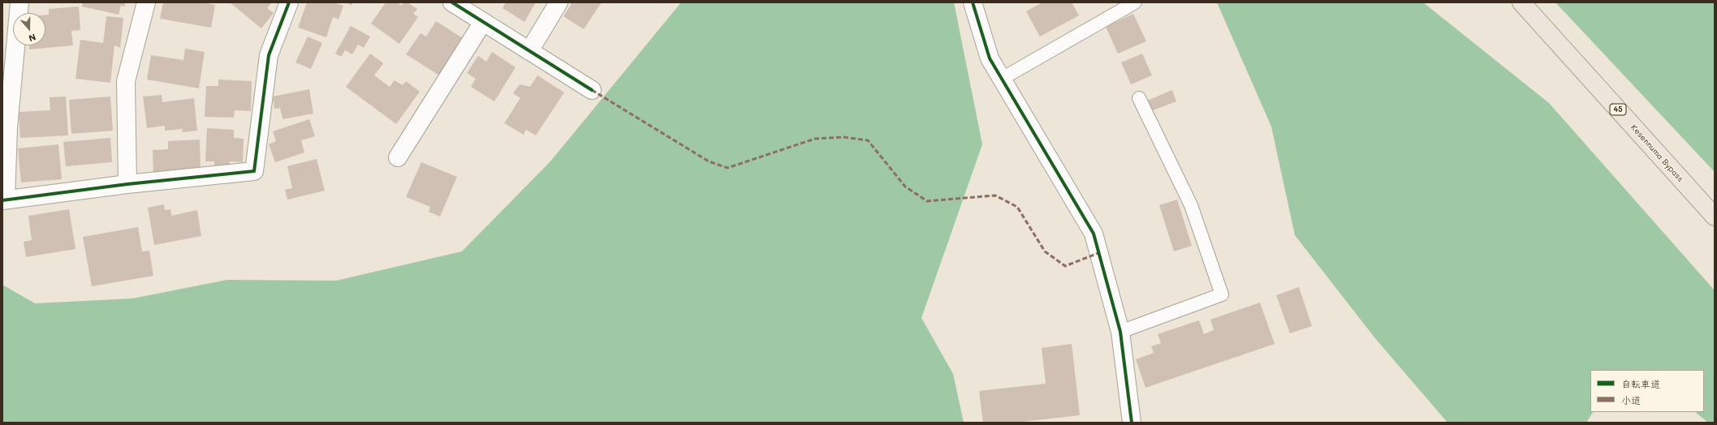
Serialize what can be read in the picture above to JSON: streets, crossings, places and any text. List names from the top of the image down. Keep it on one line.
{"streets":{"highway":["45","Kesennuma Bypass"]},"legend":["自転車道","小道"],"north":"bottom"}
